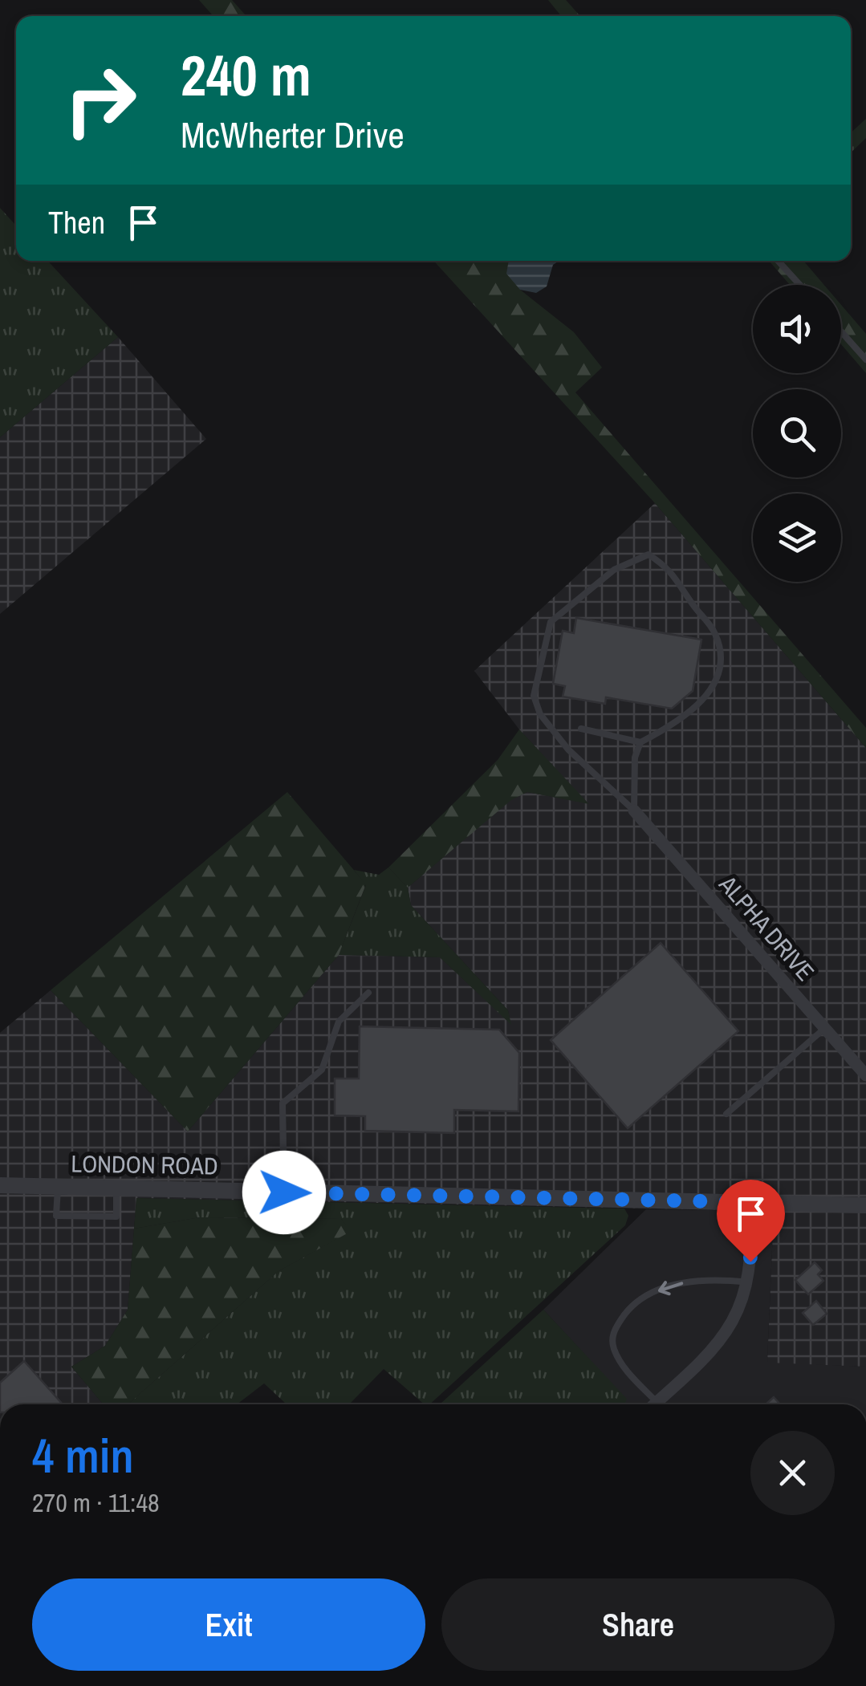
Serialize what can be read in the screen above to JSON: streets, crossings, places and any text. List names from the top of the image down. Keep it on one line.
{"streets":{"street":["ALPHA DRIVE","LONDON ROAD"]},"page":{"turn":["240 m","McWherter Drive"],"then":"Then","heading":["4 min","270 m · 11:48"],"buttons":["Exit","Share"]}}
